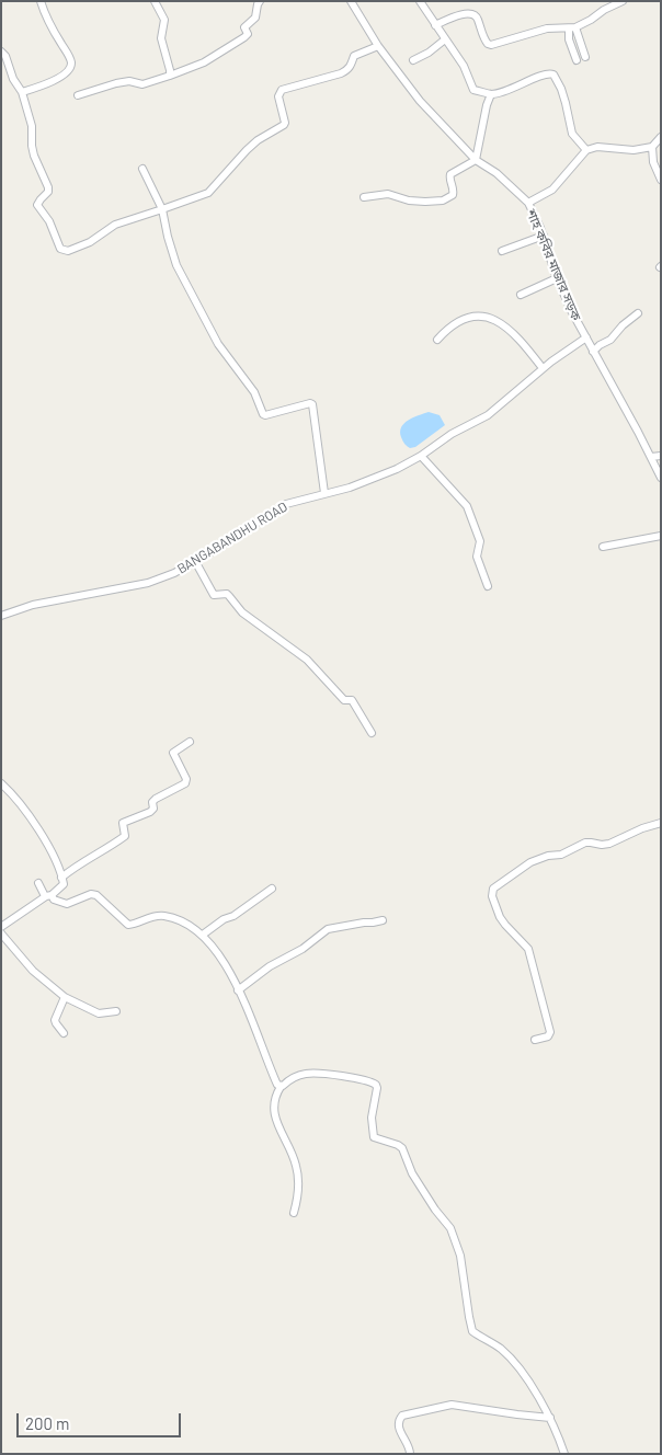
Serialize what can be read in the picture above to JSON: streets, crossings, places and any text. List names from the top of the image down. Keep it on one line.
{"streets":{"street":["শাহ কবির মাজার সড়ক","BANGABANDHU ROAD"]},"crossings":[["শাহ কবির মাজার সড়ক","BANGABANDHU ROAD"]],"scale_bar":"200 m"}
